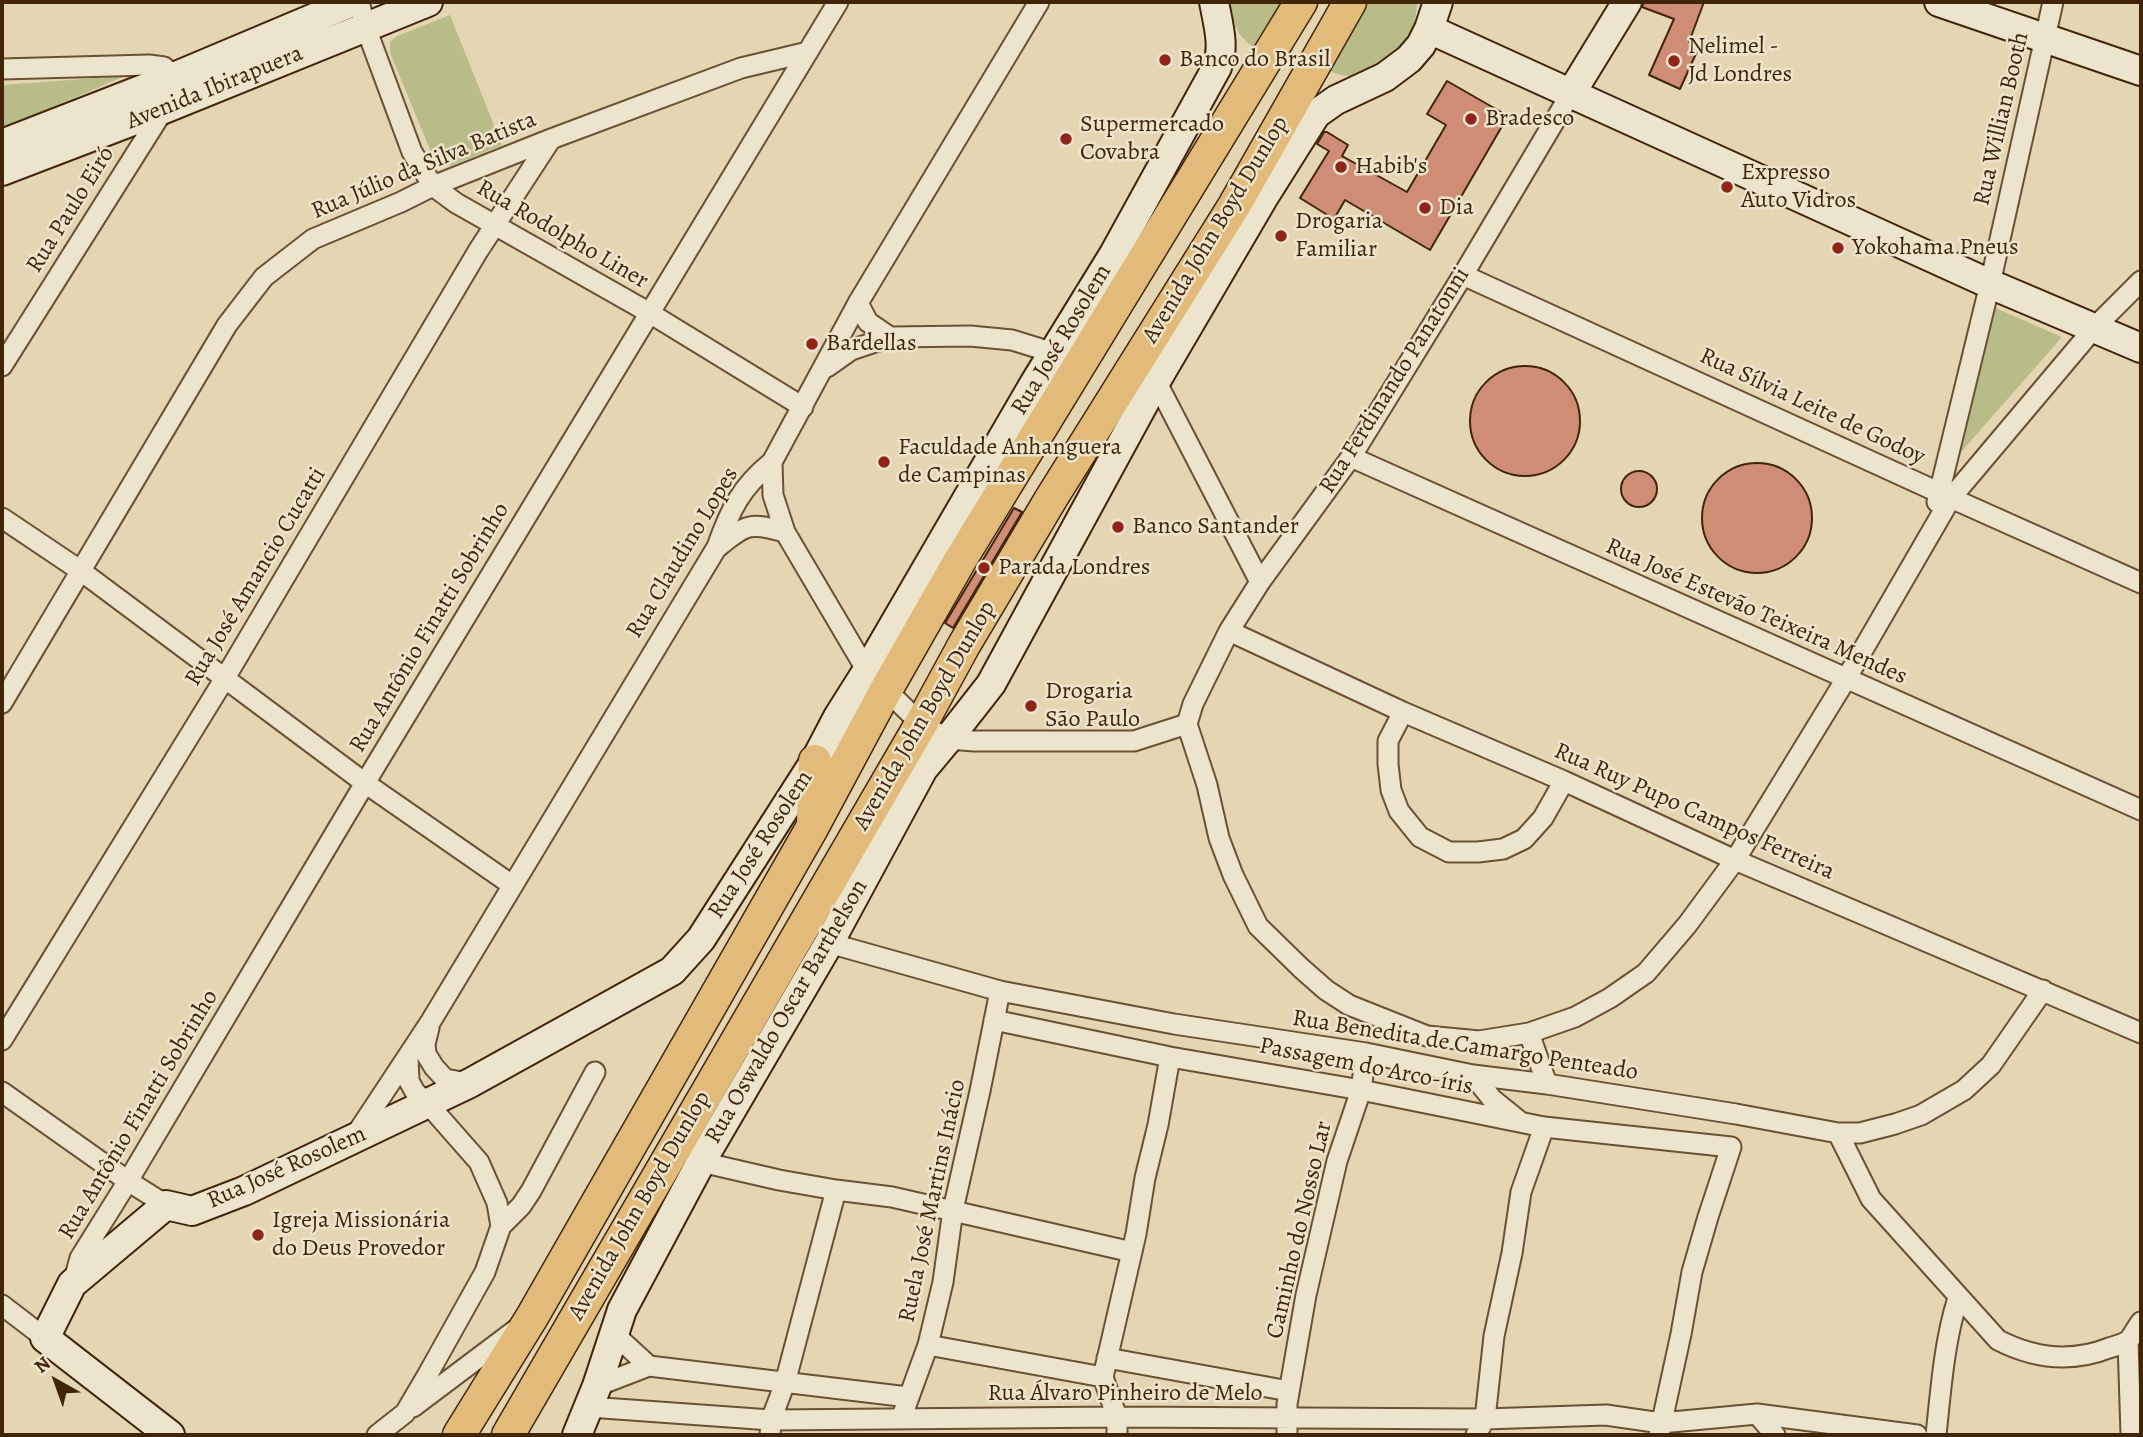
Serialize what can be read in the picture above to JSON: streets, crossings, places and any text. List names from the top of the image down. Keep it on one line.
{"streets":{"main road":["Avenida John Boyd Dunlop"],"street":["Avenida Ibirapuera","Rua Willian Booth","Rua Júlio da Silva Batista","Rua Paulo Eiró","Rua Rodolpho Liner","Rua José Rosolem","Rua Ferdinando Panatonni","Rua Sílvia Leite de Godoy","Rua Claudino Lopes","Rua José Amancio Cucatti","Rua José Estevão Teixeira Mendes","Rua Antônio Finatti Sobrinho","Rua Ruy Pupo Campos Ferreira","Rua Oswaldo Oscar Barthelson","Rua Benedita de Camargo Penteado","Passagem do Arco-íris","Ruela José Martins Inácio","Caminho do Nosso Lar","Rua Álvaro Pinheiro de Melo"]},"crossings":[["Avenida Ibirapuera","Rua Paulo Eiró"],["Avenida Ibirapuera","Rua Rodolpho Liner"],["Rua Willian Booth","Rua Ferdinando Panatonni"],["Rua Willian Booth","Rua Sílvia Leite de Godoy"],["Rua Willian Booth","Rua José Estevão Teixeira Mendes"],["Rua Willian Booth","Rua Ruy Pupo Campos Ferreira"],["Rua Júlio da Silva Batista","Rua Rodolpho Liner"],["Rua Júlio da Silva Batista","Rua José Amancio Cucatti"],["Rua Júlio da Silva Batista","Rua Antônio Finatti Sobrinho"],["Avenida John Boyd Dunlop","Rua José Rosolem"],["Avenida John Boyd Dunlop","Rua Oswaldo Oscar Barthelson"],["Rua Rodolpho Liner","Rua Claudino Lopes"],["Rua Rodolpho Liner","Rua José Amancio Cucatti"],["Rua Rodolpho Liner","Rua Antônio Finatti Sobrinho"],["Rua José Rosolem","Rua Claudino Lopes"],["Rua Ferdinando Panatonni","Rua Sílvia Leite de Godoy"],["Rua Ferdinando Panatonni","Rua José Estevão Teixeira Mendes"],["Rua Ferdinando Panatonni","Rua Ruy Pupo Campos Ferreira"],["Rua Ruy Pupo Campos Ferreira","Rua Benedita de Camargo Penteado"],["Rua Oswaldo Oscar Barthelson","Rua Benedita de Camargo Penteado"],["Rua Oswaldo Oscar Barthelson","Rua Álvaro Pinheiro de Melo"],["Rua Benedita de Camargo Penteado","Ruela José Martins Inácio"],["Rua Benedita de Camargo Penteado","Caminho do Nosso Lar"],["Passagem do Arco-íris","Ruela José Martins Inácio"],["Passagem do Arco-íris","Caminho do Nosso Lar"],["Passagem do Arco-íris","Rua Álvaro Pinheiro de Melo"],["Ruela José Martins Inácio","Rua Álvaro Pinheiro de Melo"],["Caminho do Nosso Lar","Rua Álvaro Pinheiro de Melo"]],"places":["Banco do Brasil","Nelimel - Jd Londres","Bradesco","Supermercado Covabra","Habib's","Expresso Auto Vidros","Dia","Drogaria Familiar","Yokohama Pneus","Bardellas","Faculdade Anhanguera de Campinas","Banco Santander","Parada Londres","Drogaria São Paulo","Igreja Missionária do Deus Provedor"],"north":"top left"}
